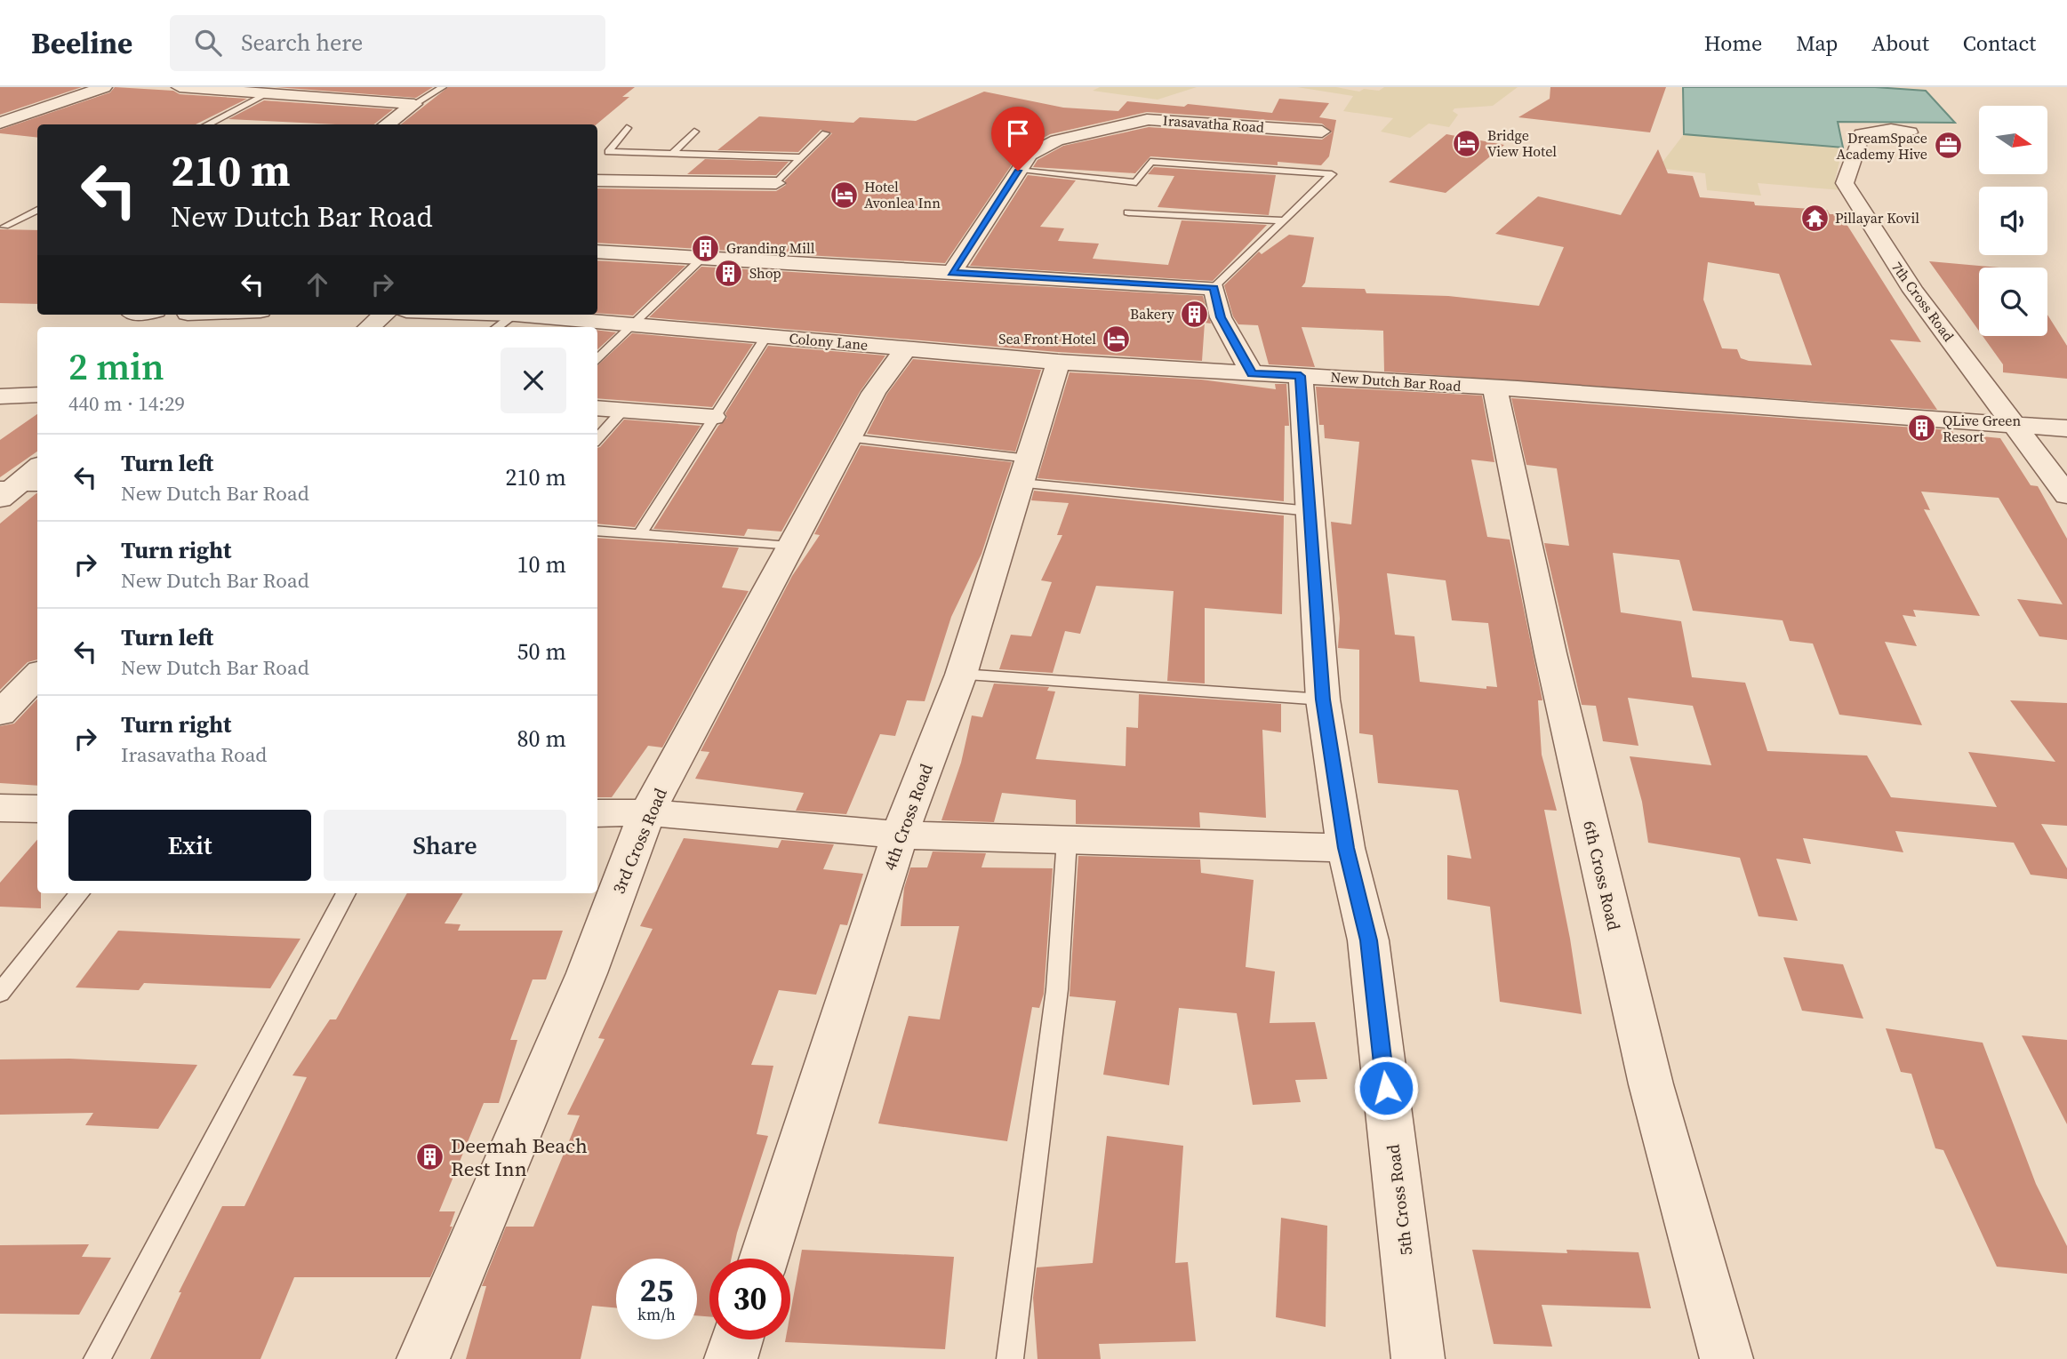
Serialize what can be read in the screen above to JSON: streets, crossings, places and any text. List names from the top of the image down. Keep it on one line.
{"streets":{"street":["Irasavatha Road","7th Cross Road","Colony Lane","New Dutch Bar Road","4th Cross Road","3rd Cross Road","6th Cross Road","5th Cross Road"]},"crossings":[["7th Cross Road","New Dutch Bar Road"],["Colony Lane","New Dutch Bar Road"],["Colony Lane","4th Cross Road"],["Colony Lane","3rd Cross Road"],["New Dutch Bar Road","6th Cross Road"],["New Dutch Bar Road","5th Cross Road"]],"places":{"hotel":["Bridge View Hotel","Hotel Avonlea Inn","Sea Front Hotel"],"office":["DreamSpace Academy Hive"],"temple":["Pillayar Kovil"],"building":["Granding Mill","Shop","Bakery","QLive Green Resort","Deemah Beach Rest Inn"]},"north":"right","page":{"header":"Beeline","search":"Search here","nav":["Home","Map","About","Contact"],"turn":["210 m","New Dutch Bar Road"],"heading":["2 min","440 m · 14:29"],"list":[{"name":"Turn left","note":"New Dutch Bar Road","value":"210 m"},{"name":"Turn right","note":"New Dutch Bar Road","value":"10 m"},{"name":"Turn left","note":"New Dutch Bar Road","value":"50 m"},{"name":"Turn right","note":"Irasavatha Road","value":"80 m"}],"buttons":["Exit","Share"],"speed":"25 km/h","limit":"30"}}
